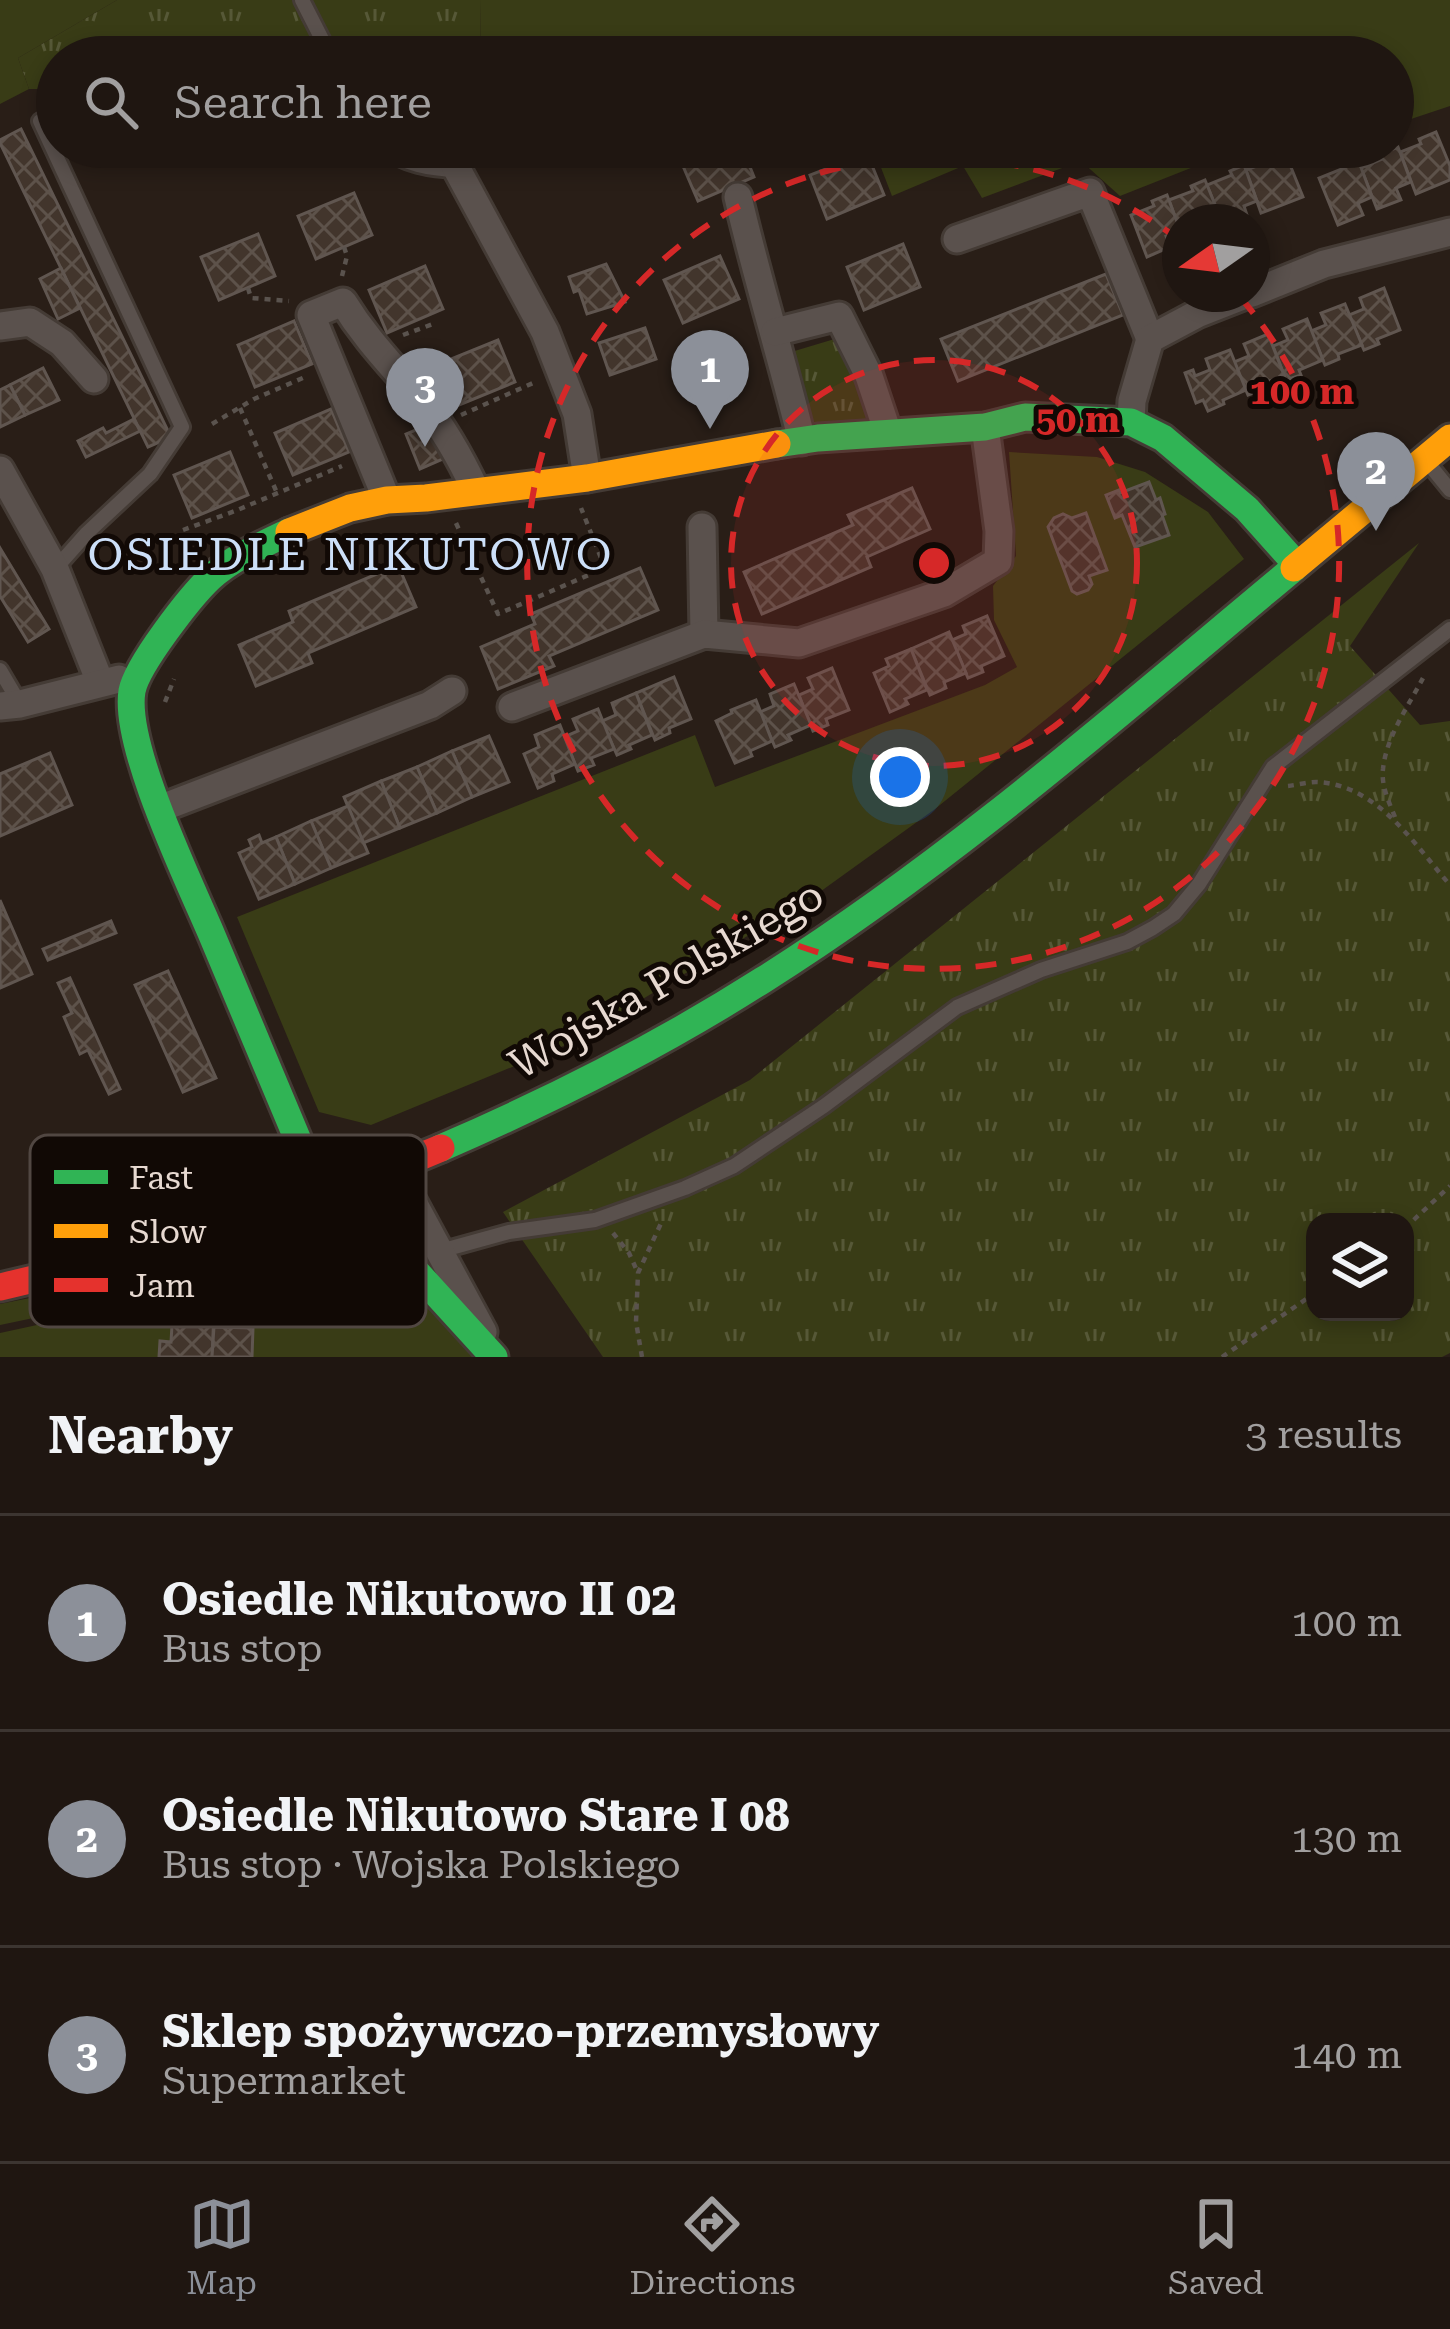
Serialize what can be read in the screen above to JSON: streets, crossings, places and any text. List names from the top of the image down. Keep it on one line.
{"streets":{"street":["Wojska Polskiego"]},"districts":["OSIEDLE NIKUTOWO"],"legend":["Fast","Slow","Jam"],"north":"left","page":{"search":"Search here","pins":["1","3","2"],"heading":["Nearby","3 results"],"list":[{"mark":"1","name":"Osiedle Nikutowo II 02","note":"Bus stop","value":"100 m"},{"mark":"2","name":"Osiedle Nikutowo Stare I 08","note":"Bus stop · Wojska Polskiego","value":"130 m"},{"mark":"3","name":"Sklep spożywczo-przemysłowy","note":"Supermarket","value":"140 m"}],"nav":["Map","Directions","Saved"]},"rings":["100 m","50 m"]}
